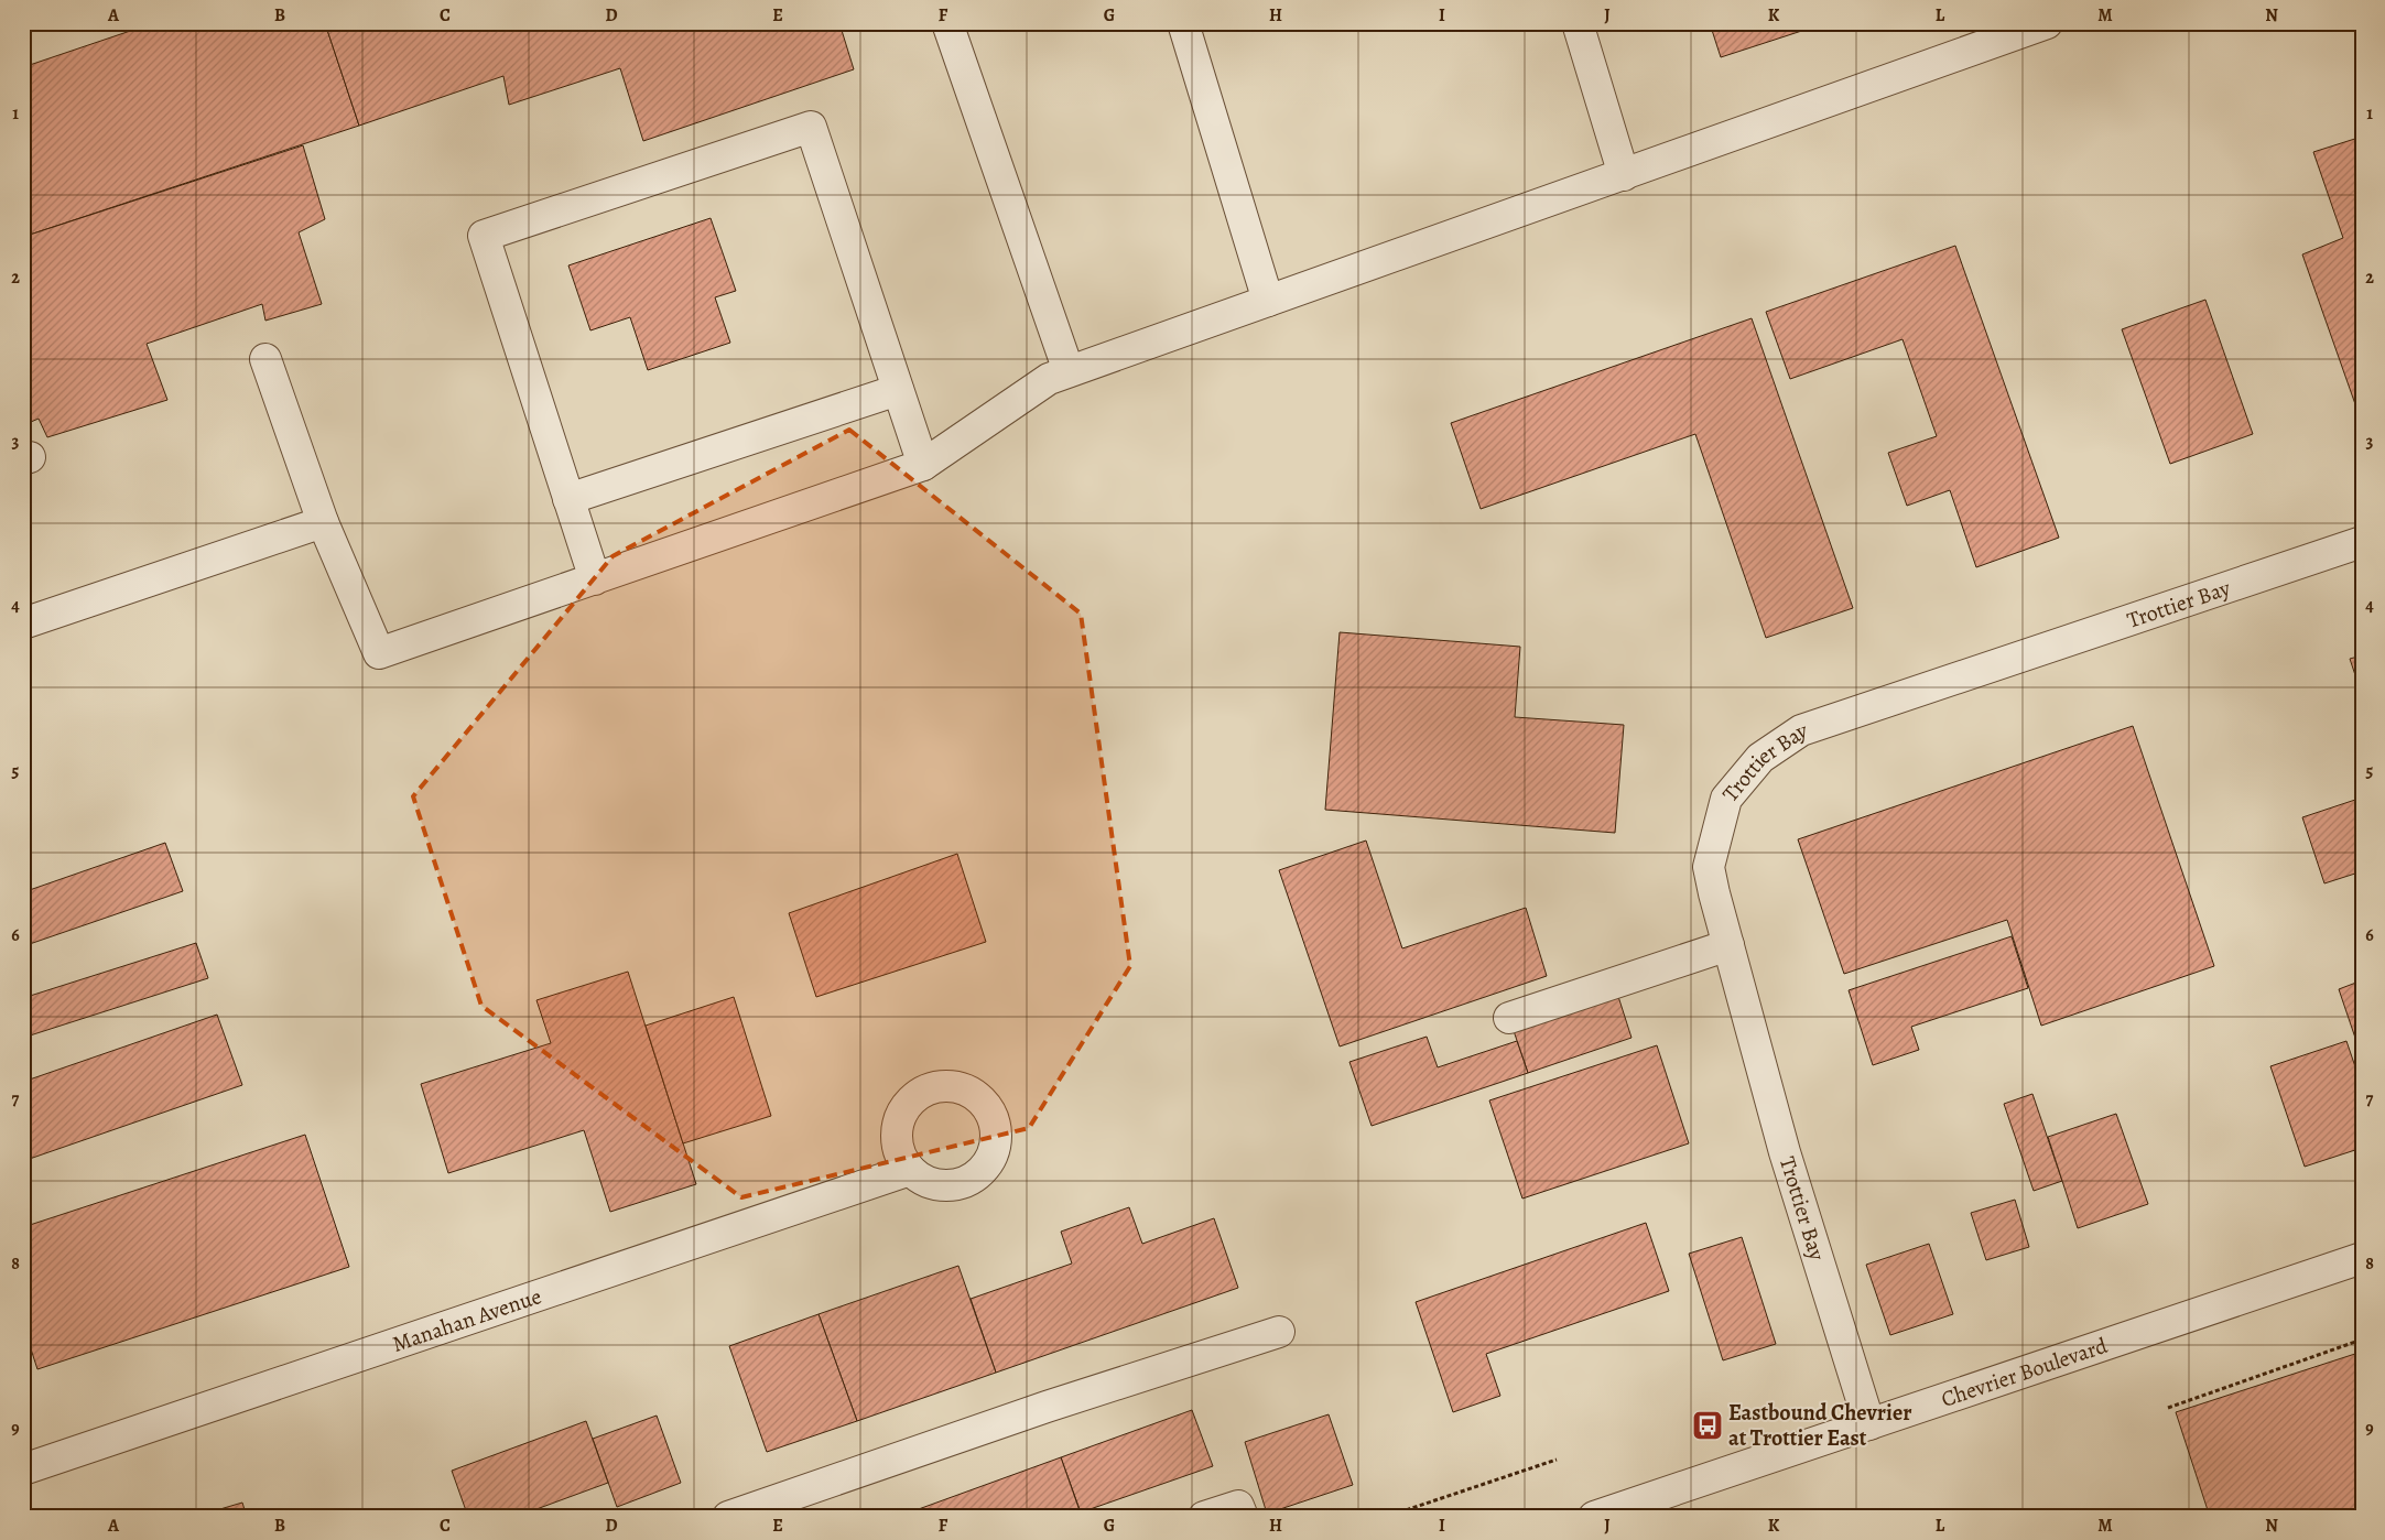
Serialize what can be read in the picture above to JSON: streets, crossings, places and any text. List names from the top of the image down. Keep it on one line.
{"streets":{"street":["Trottier Bay","Manahan Avenue","Chevrier Boulevard"]},"crossings":[["Trottier Bay","Chevrier Boulevard"]],"places":{"bus stop":["Eastbound Chevrier at Trottier East"]},"grid":{"columns":["A","B","C","D","E","F","G","H","I","J","K","L","M","N"],"rows":["1","2","3","4","5","6","7","8","9"]}}
